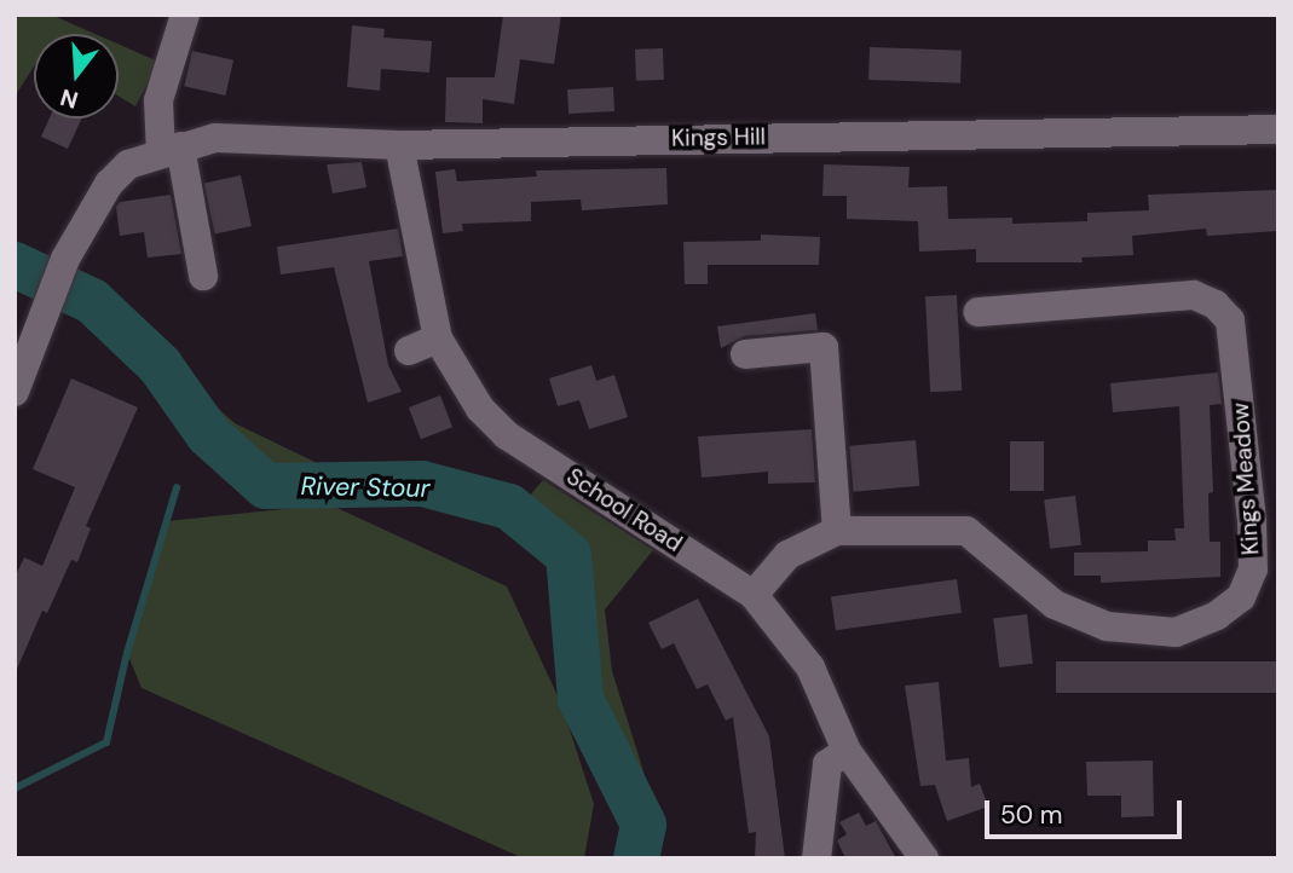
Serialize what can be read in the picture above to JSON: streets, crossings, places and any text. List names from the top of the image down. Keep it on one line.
{"streets":{"street":["Kings Hill","Kings Meadow","School Road"]},"crossings":[["Kings Hill","School Road"],["Kings Meadow","School Road"]],"water":["River Stour"],"scale_bar":"50 m","north":"bottom"}
